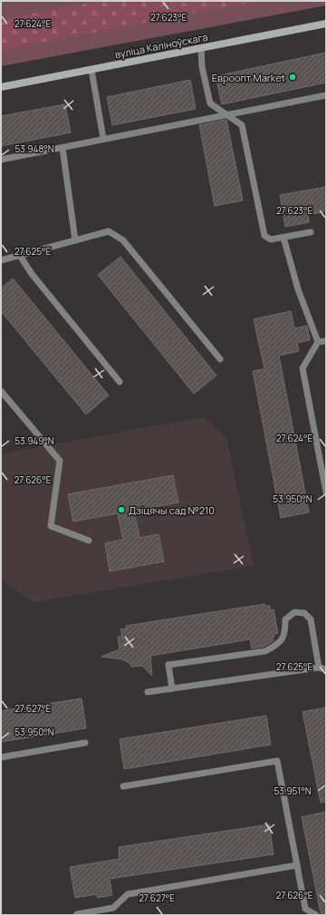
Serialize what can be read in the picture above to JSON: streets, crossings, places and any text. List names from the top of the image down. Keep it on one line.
{"streets":{"main road":["вуліца Каліноўскага"]},"places":["Евроопт Market","Дзіцячы сад №210"],"coordinates":["27.623°E","27.624°E","53.948°N","27.625°E","53.949°N","27.626°E","53.950°N","27.627°E","53.951°N"]}
